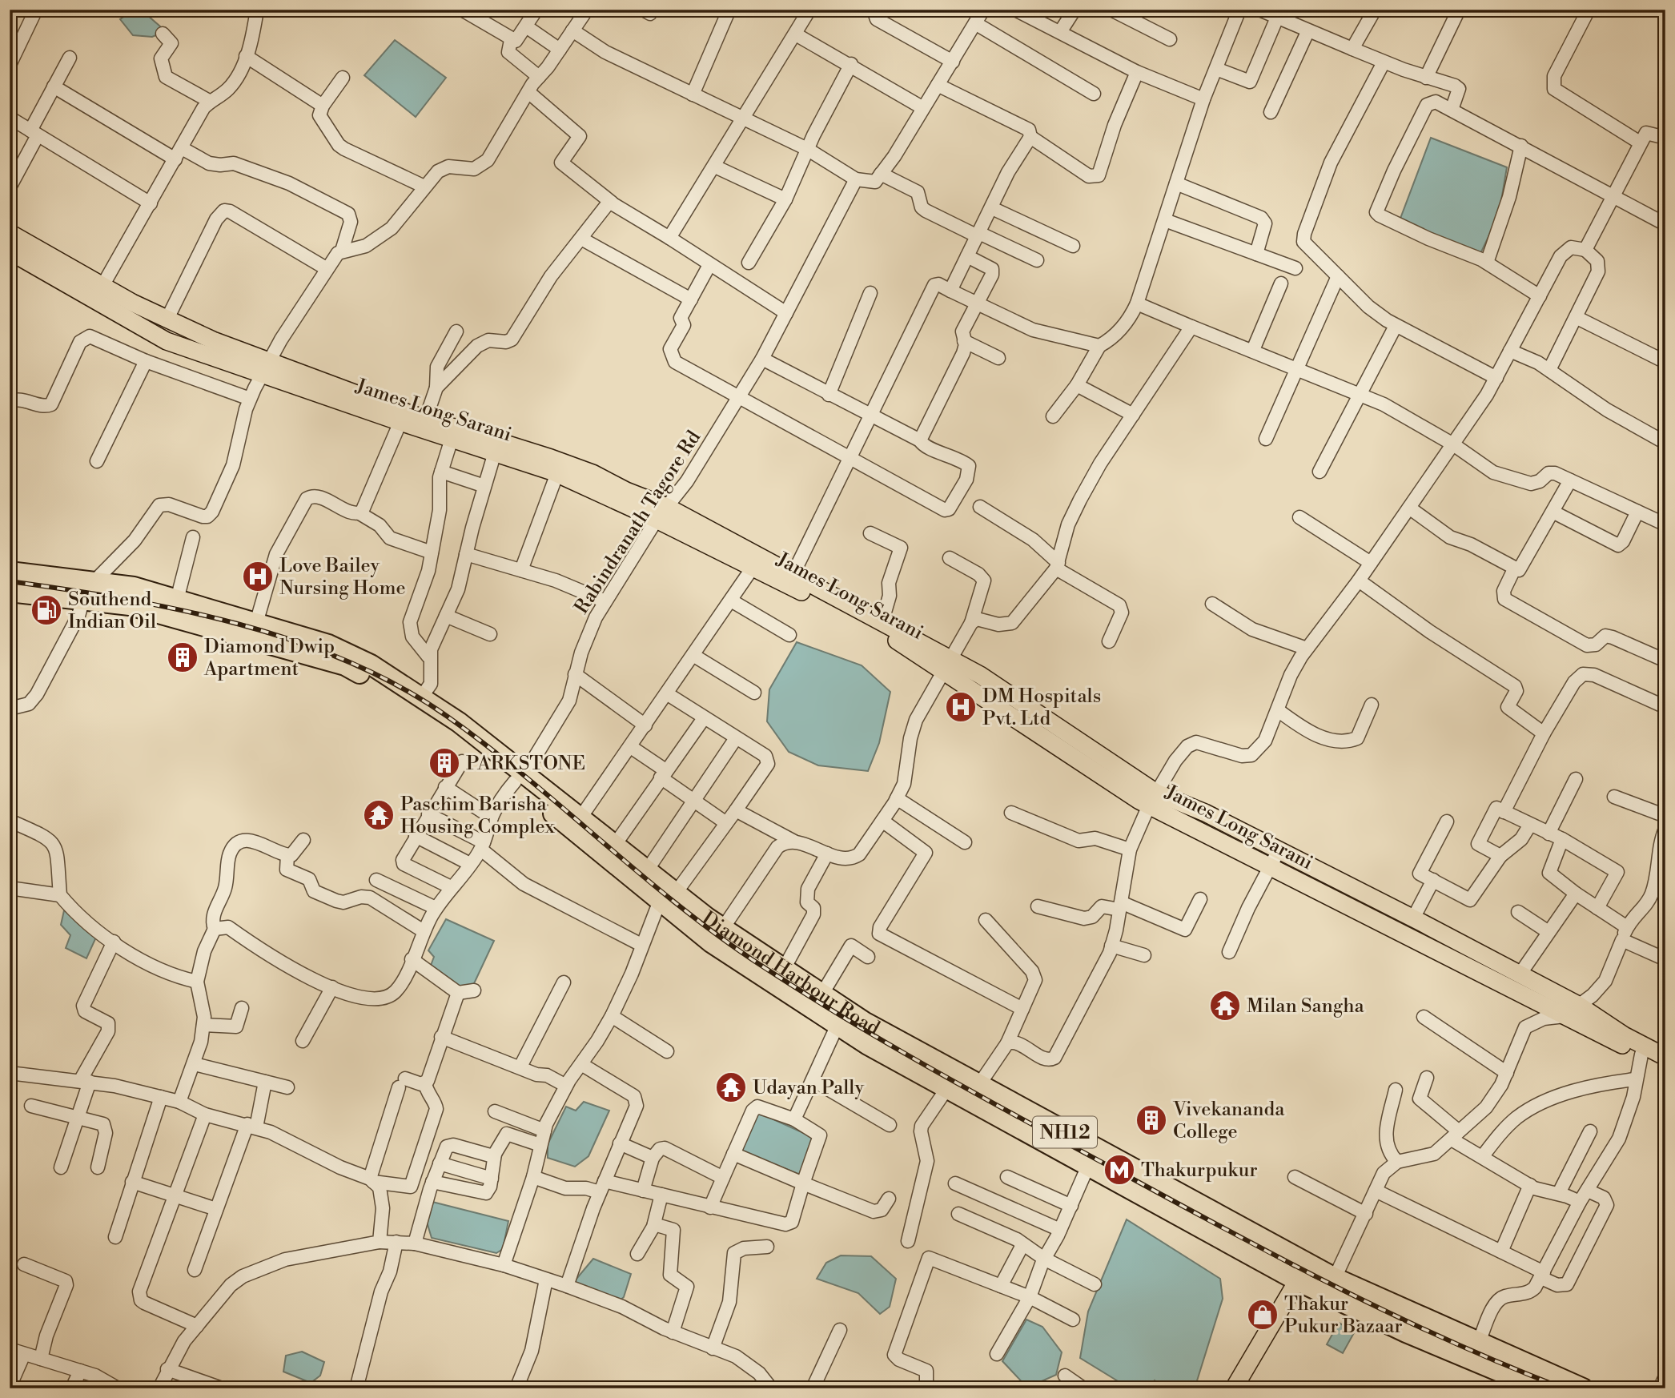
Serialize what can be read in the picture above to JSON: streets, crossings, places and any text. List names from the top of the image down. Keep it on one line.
{"streets":{"highway":["Diamond Harbour Road","NH12"],"main road":["James Long Sarani"],"street":["Rabindranath Tagore Rd"]},"crossings":[["James Long Sarani","Rabindranath Tagore Rd"],["Rabindranath Tagore Rd","Diamond Harbour Road"]],"places":{"hospital":["Love Bailey Nursing Home","DM Hospitals Pvt. Ltd"],"fuel station":["Southend Indian Oil"],"building":["Diamond Dwip Apartment","PARKSTONE","Vivekananda College"],"temple":["Paschim Barisha Housing Complex","Milan Sangha","Udayan Pally"],"metro station":["Thakurpukur"],"shop":["Thakur Pukur Bazaar"]}}
